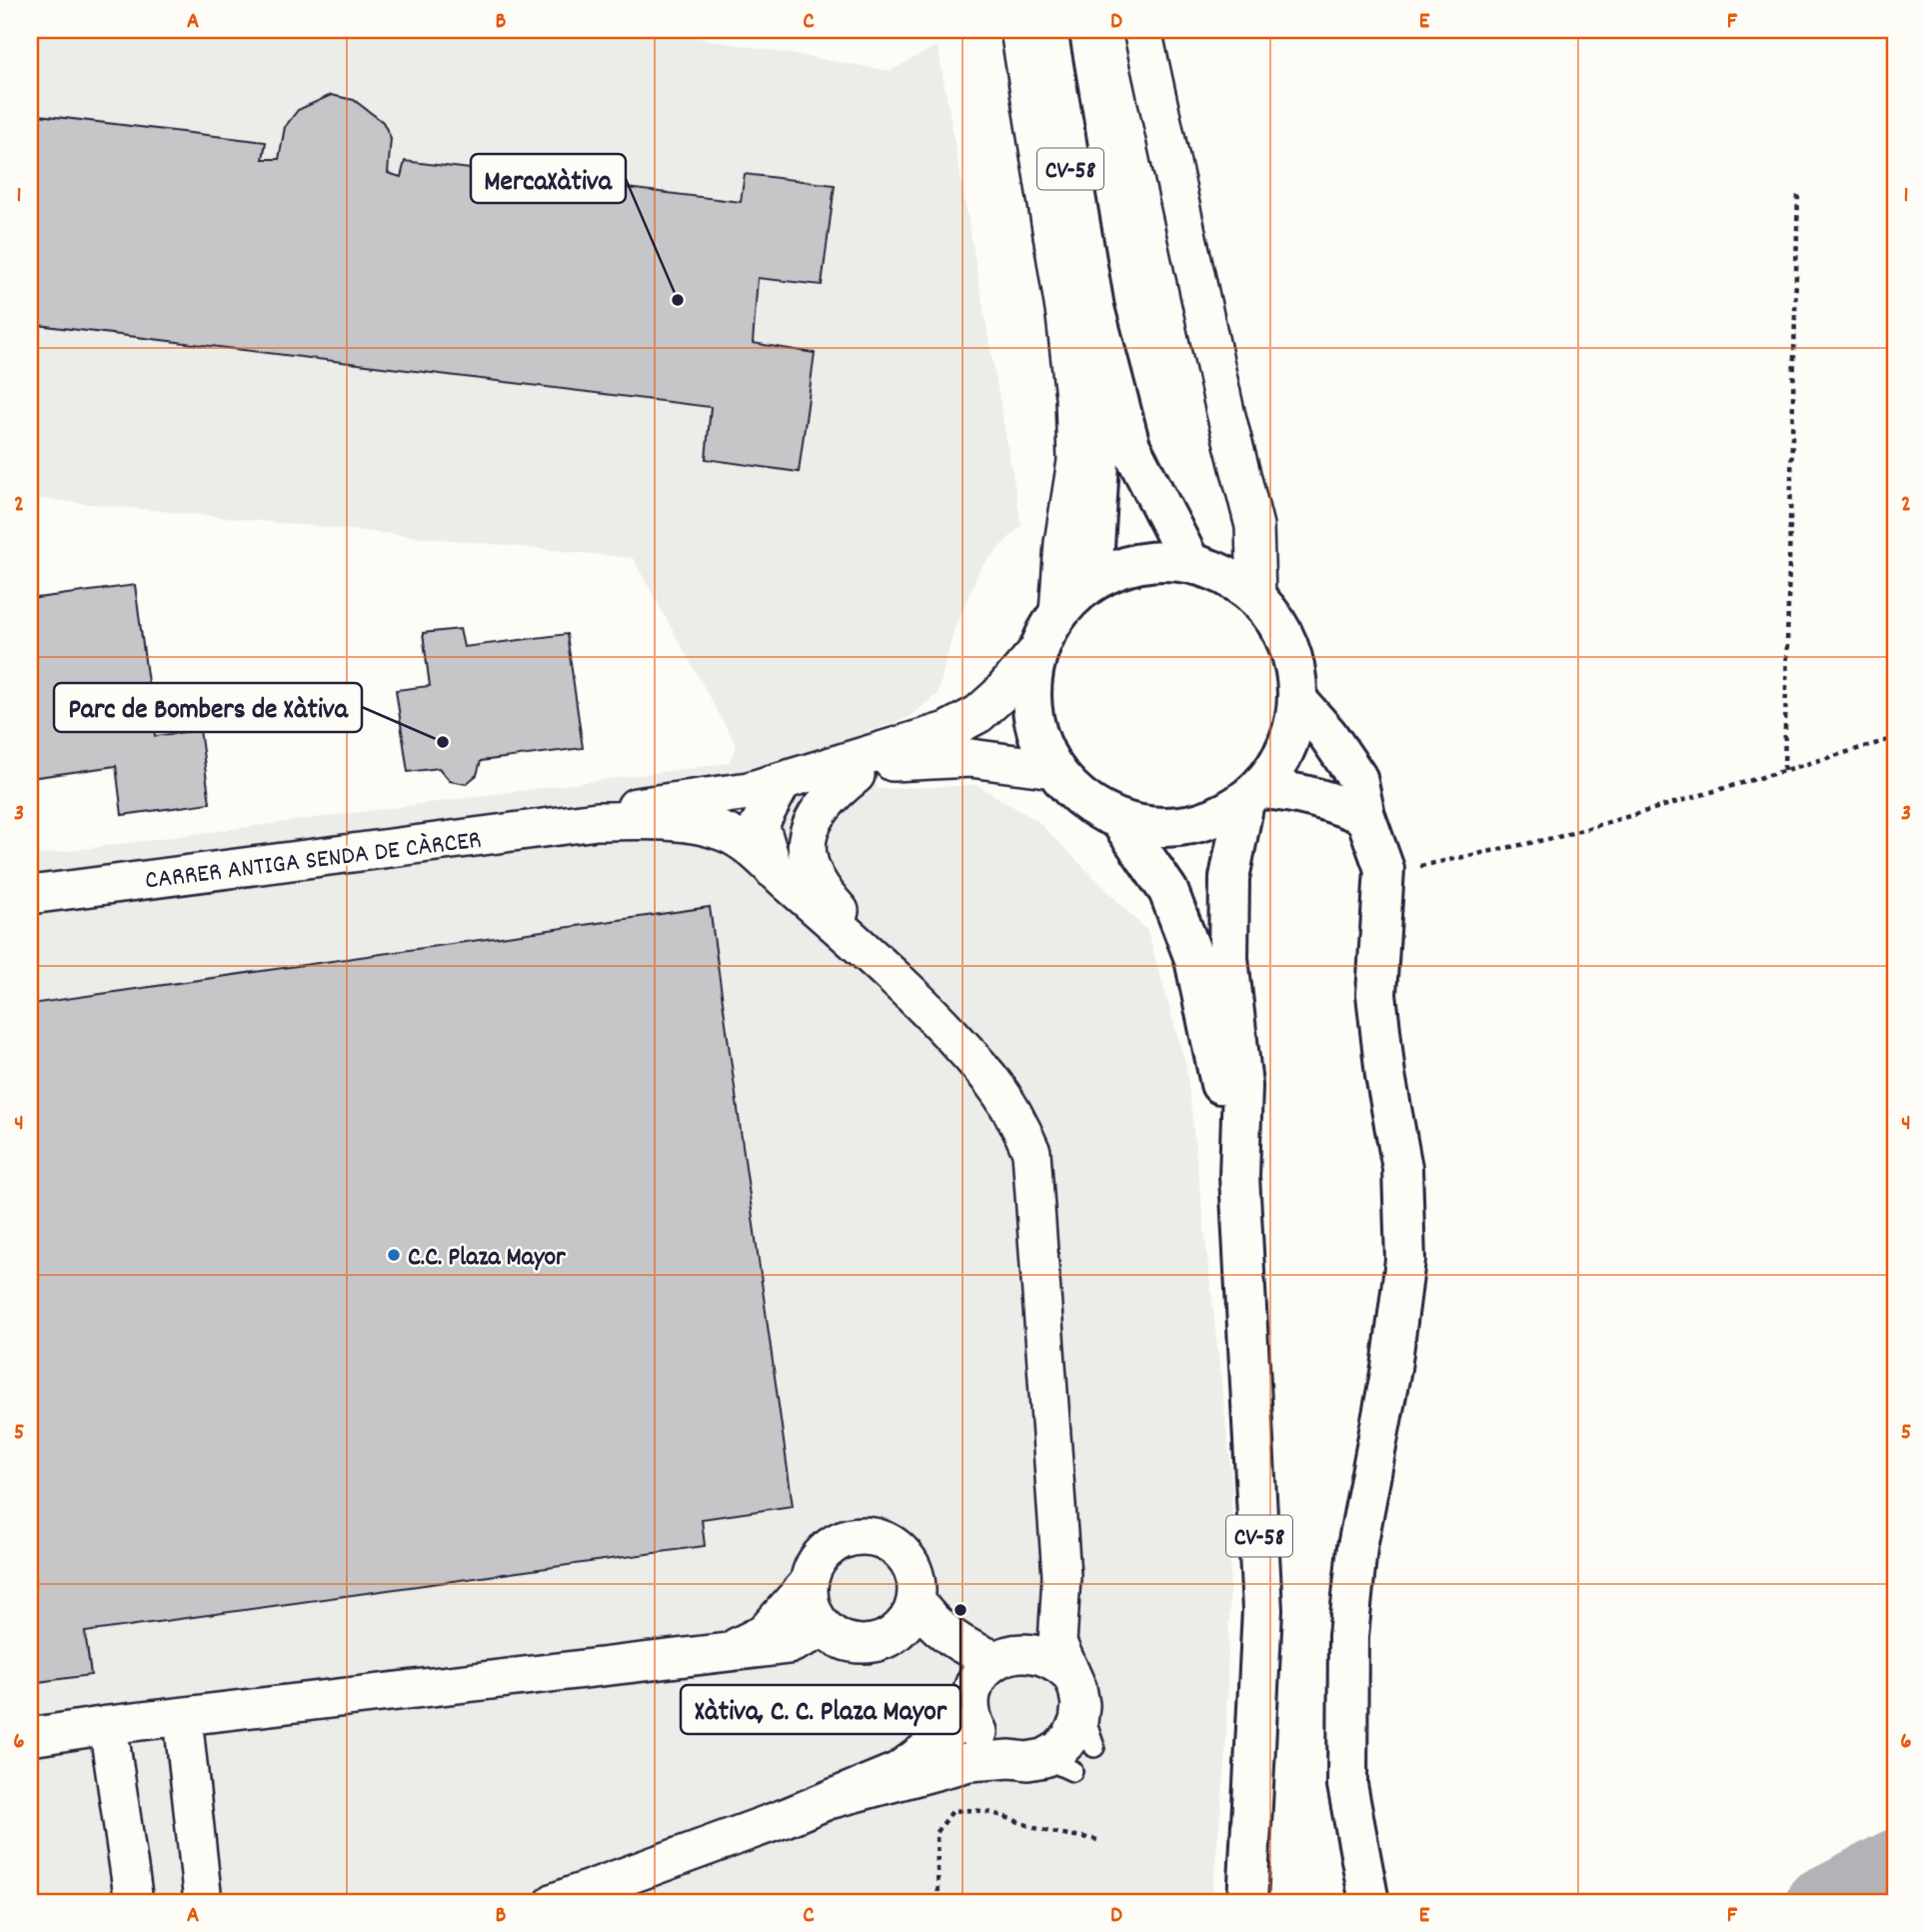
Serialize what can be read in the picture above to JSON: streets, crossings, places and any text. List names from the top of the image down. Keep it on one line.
{"streets":{"main road":["CV-58"],"street":["CARRER ANTIGA SENDA DE CÀRCER"]},"places":["MercaXàtiva","Parc de Bombers de Xàtiva","C.C. Plaza Mayor","Xàtiva, C. C. Plaza Mayor"],"grid":{"columns":["A","B","C","D","E","F"],"rows":["1","2","3","4","5","6"]}}
